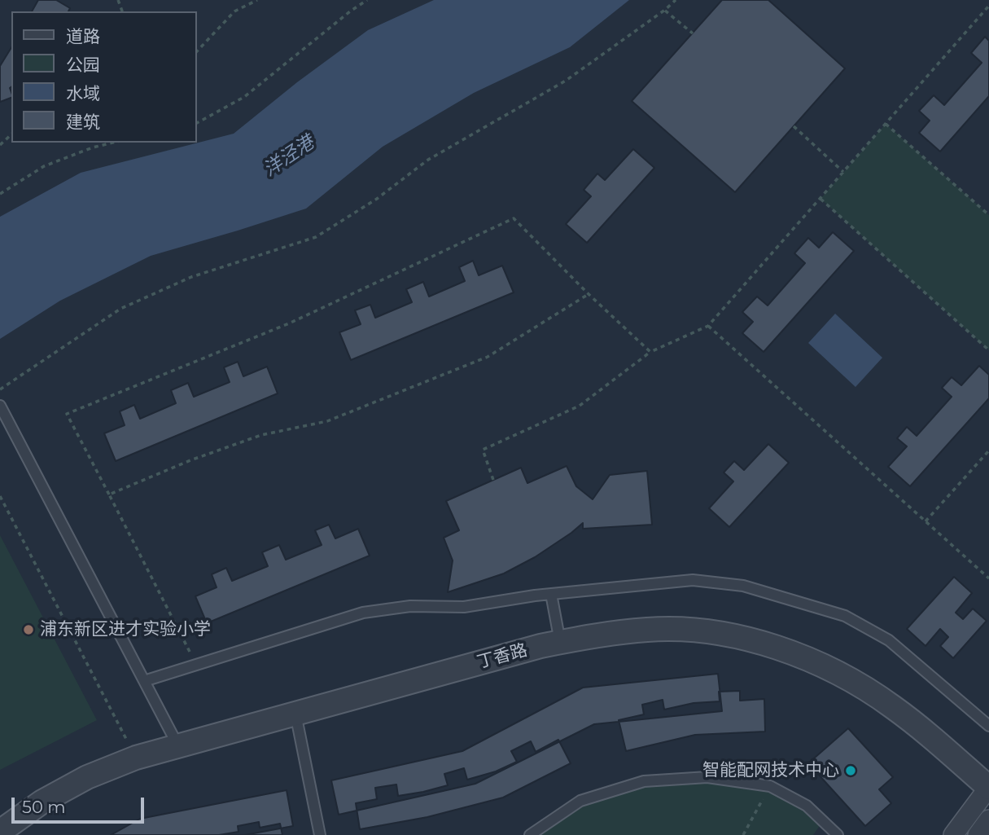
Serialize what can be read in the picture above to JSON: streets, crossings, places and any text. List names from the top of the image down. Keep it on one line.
{"streets":{"street":["丁香路"]},"water":["洋泾港"],"places":["浦东新区进才实验小学","智能配网技术中心"],"legend":["道路","公园","水域","建筑"],"scale_bar":"50 m"}
